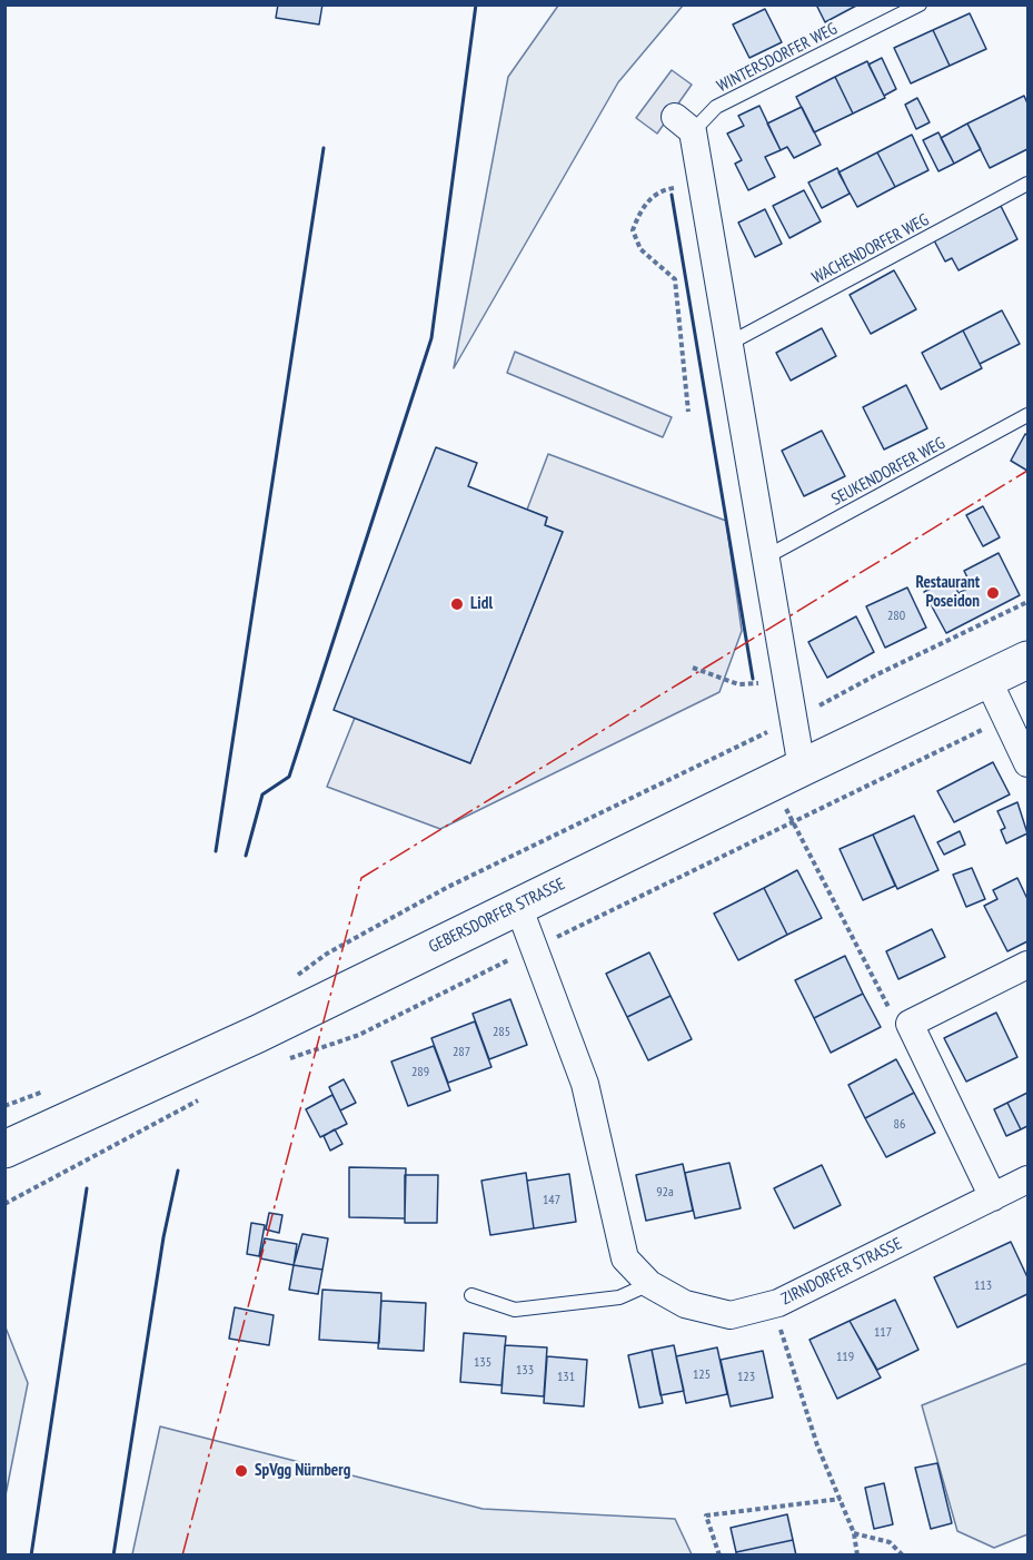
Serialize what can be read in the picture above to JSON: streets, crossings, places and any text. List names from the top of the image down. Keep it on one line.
{"streets":{"main road":["GEBERSDORFER STRASSE"],"street":["ZIRNDORFER STRASSE"],"lane":["WINTERSDORFER WEG","WACHENDORFER WEG","SEUKENDORFER WEG"]},"crossings":[["GEBERSDORFER STRASSE","ZIRNDORFER STRASSE"]],"places":["Restaurant Poseidon","Lidl","SpVgg Nürnberg"],"house_numbers":["280","285","287","289","86","92a","147","113","117","119","135","133","125","131","123"]}
